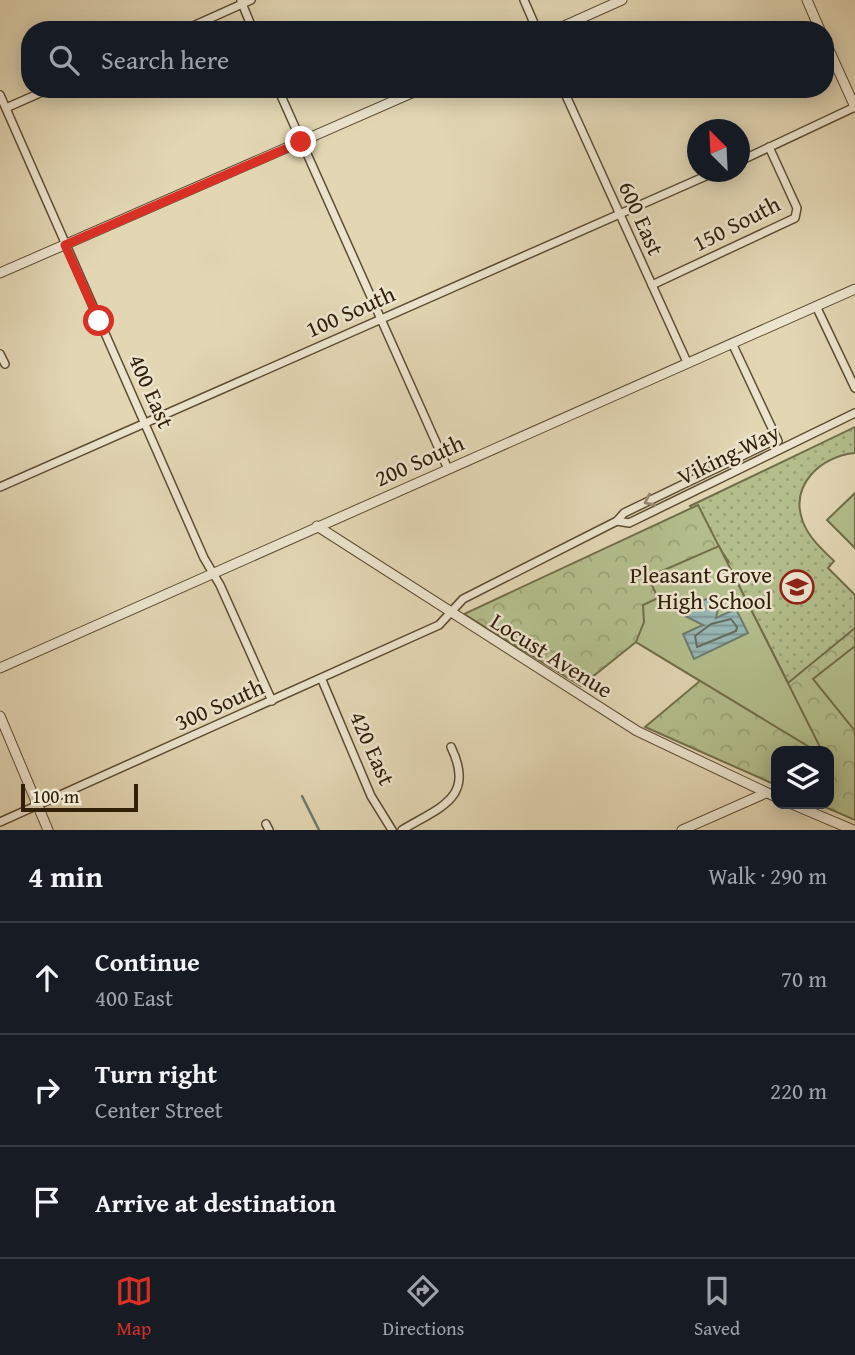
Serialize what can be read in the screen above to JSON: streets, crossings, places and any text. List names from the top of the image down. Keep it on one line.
{"streets":{"street":["600 East","150 South","100 South","400 East","Viking Way","200 South","Locust Avenue","300 South","420 East"]},"crossings":[["600 East","150 South"],["600 East","100 South"],["600 East","200 South"],["100 South","400 East"],["400 East","200 South"],["400 East","300 South"],["Viking Way","Locust Avenue"],["Viking Way","300 South"],["200 South","Locust Avenue"],["Locust Avenue","300 South"],["300 South","420 East"]],"places":{"school or university":["Pleasant Grove High School"]},"scale_bar":"100 m","north":"top left","page":{"search":"Search here","scale":"100 m","heading":["4 min","Walk · 290 m"],"list":[["Continue","400 East","70 m"],["Turn right","Center Street","220 m"],"Arrive at destination"],"nav":["Map","Directions","Saved"]}}
